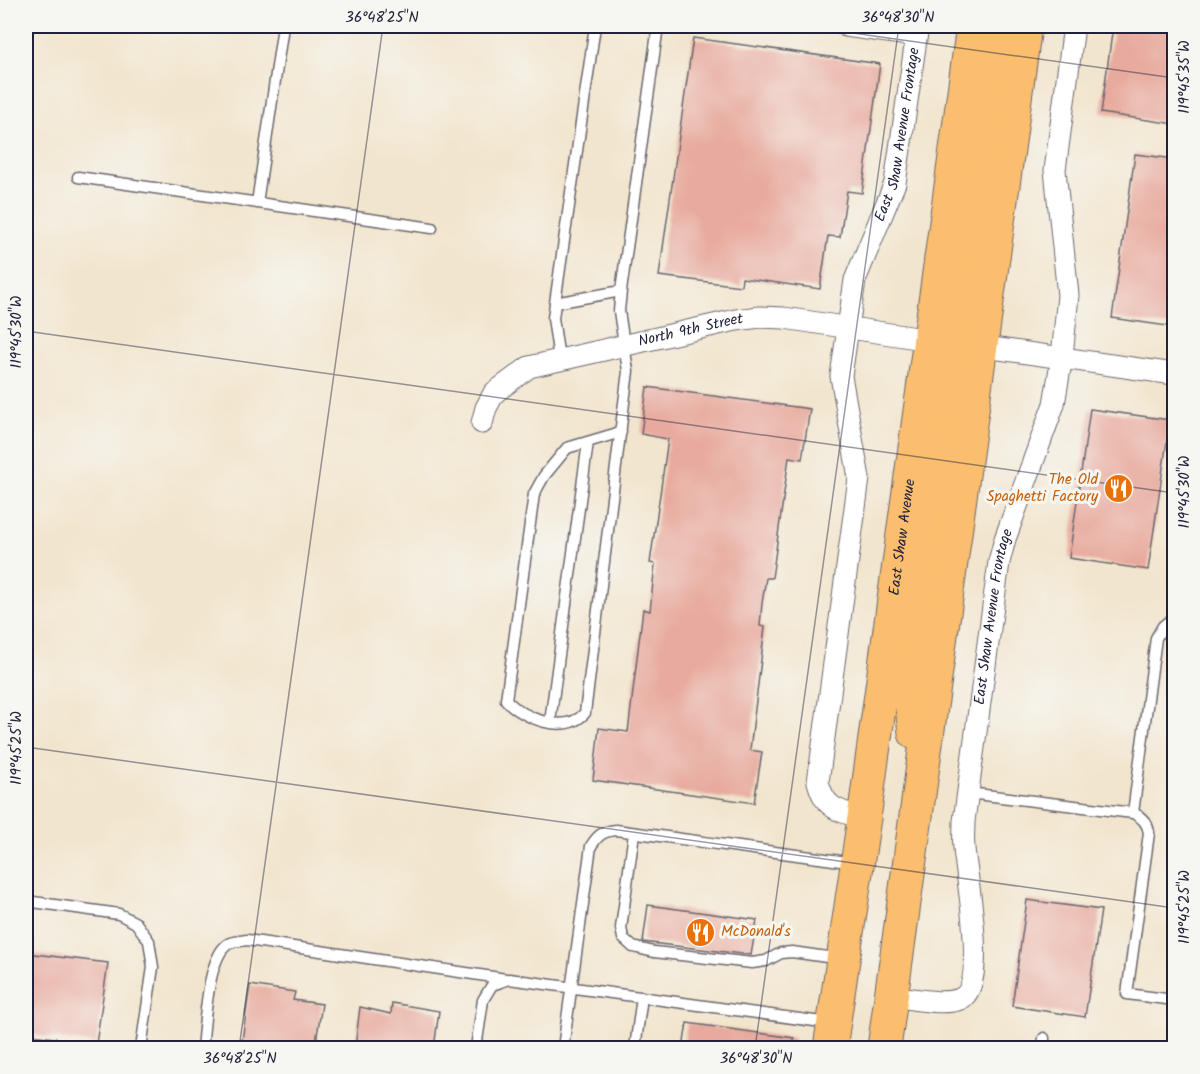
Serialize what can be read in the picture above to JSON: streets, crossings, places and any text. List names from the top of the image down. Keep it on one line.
{"streets":{"main road":["East Shaw Avenue"],"street":["East Shaw Avenue Frontage","North 9th Street"]},"crossings":[["East Shaw Avenue Frontage","North 9th Street"],["East Shaw Avenue Frontage","East Shaw Avenue"],["North 9th Street","East Shaw Avenue"]],"places":{"restaurant":["The Old Spaghetti Factory","McDonald's"]},"coordinates":["36°48'25\"N","36°48'30\"N","119°45'35\"W","119°45'30\"W","119°45'25\"W"]}
